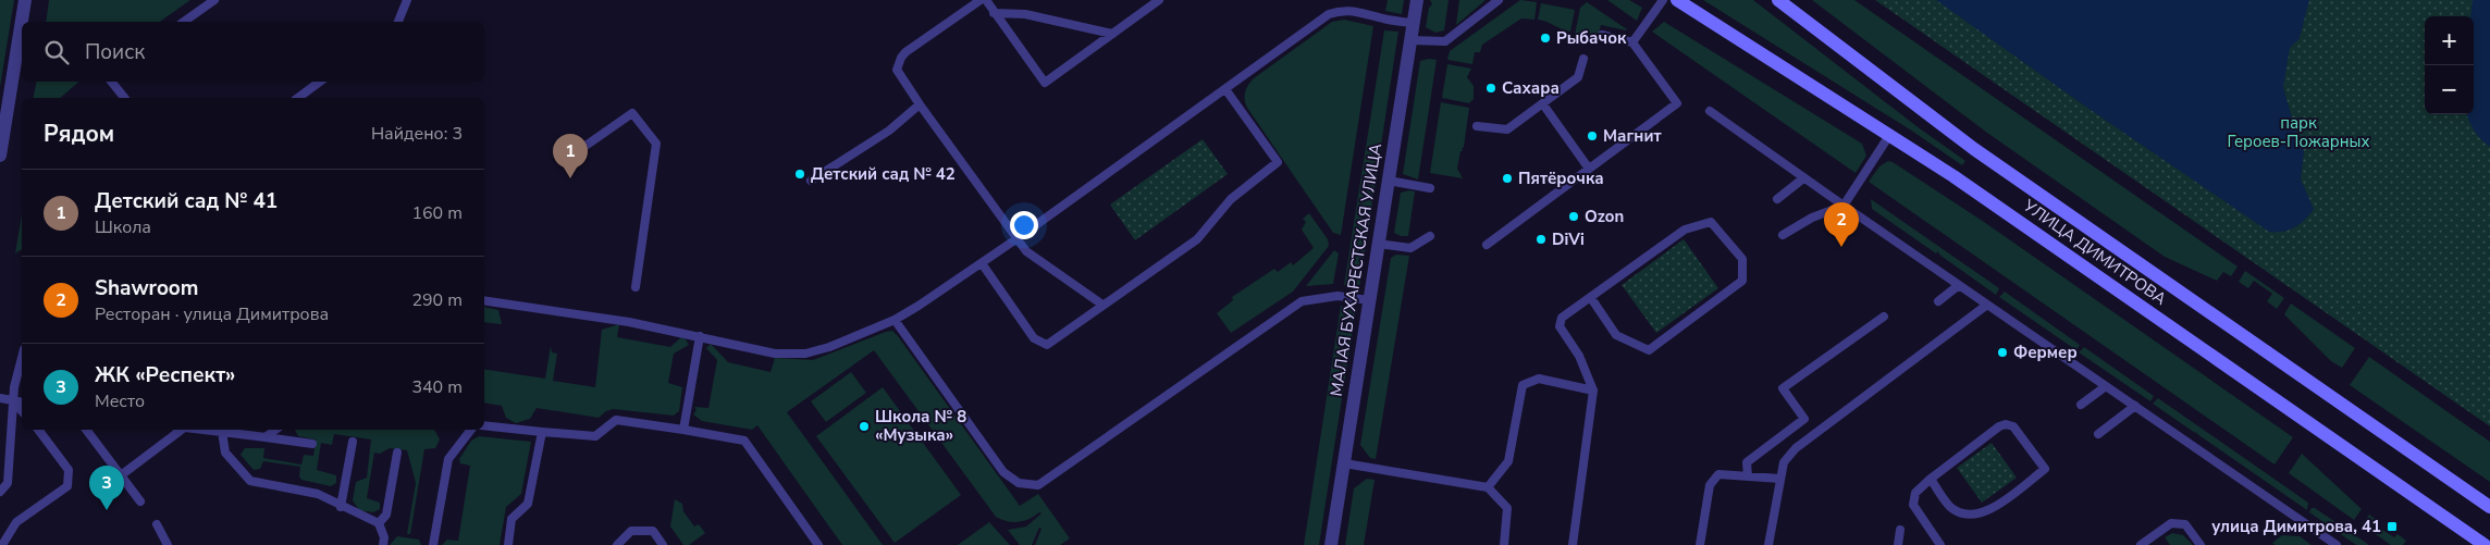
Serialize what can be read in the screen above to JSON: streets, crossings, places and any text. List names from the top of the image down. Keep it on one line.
{"streets":{"street":["УЛИЦА ДИМИТРОВА","МАЛАЯ БУХАРЕСТСКАЯ УЛИЦА"]},"parks":["парк Героев-Пожарных"],"places":{"other":["Рыбачок","Сахара","Магнит","Детский сад № 42","Пятёрочка","Ozon","DiVi","Фермер","Школа № 8 «Музыка»"],"transit":["улица Димитрова, 41"]},"page":{"map_buttons":["+","−"],"search":"Поиск","heading":["Рядом","Найдено: 3"],"pins":["1","2","3"],"list":[{"mark":"1","name":"Детский сад № 41","note":"Школа","value":"160 m"},{"mark":"2","name":"Shawroom","note":"Ресторан · улица Димитрова","value":"290 m"},{"mark":"3","name":"ЖК «Респект»","note":"Место","value":"340 m"}]}}
